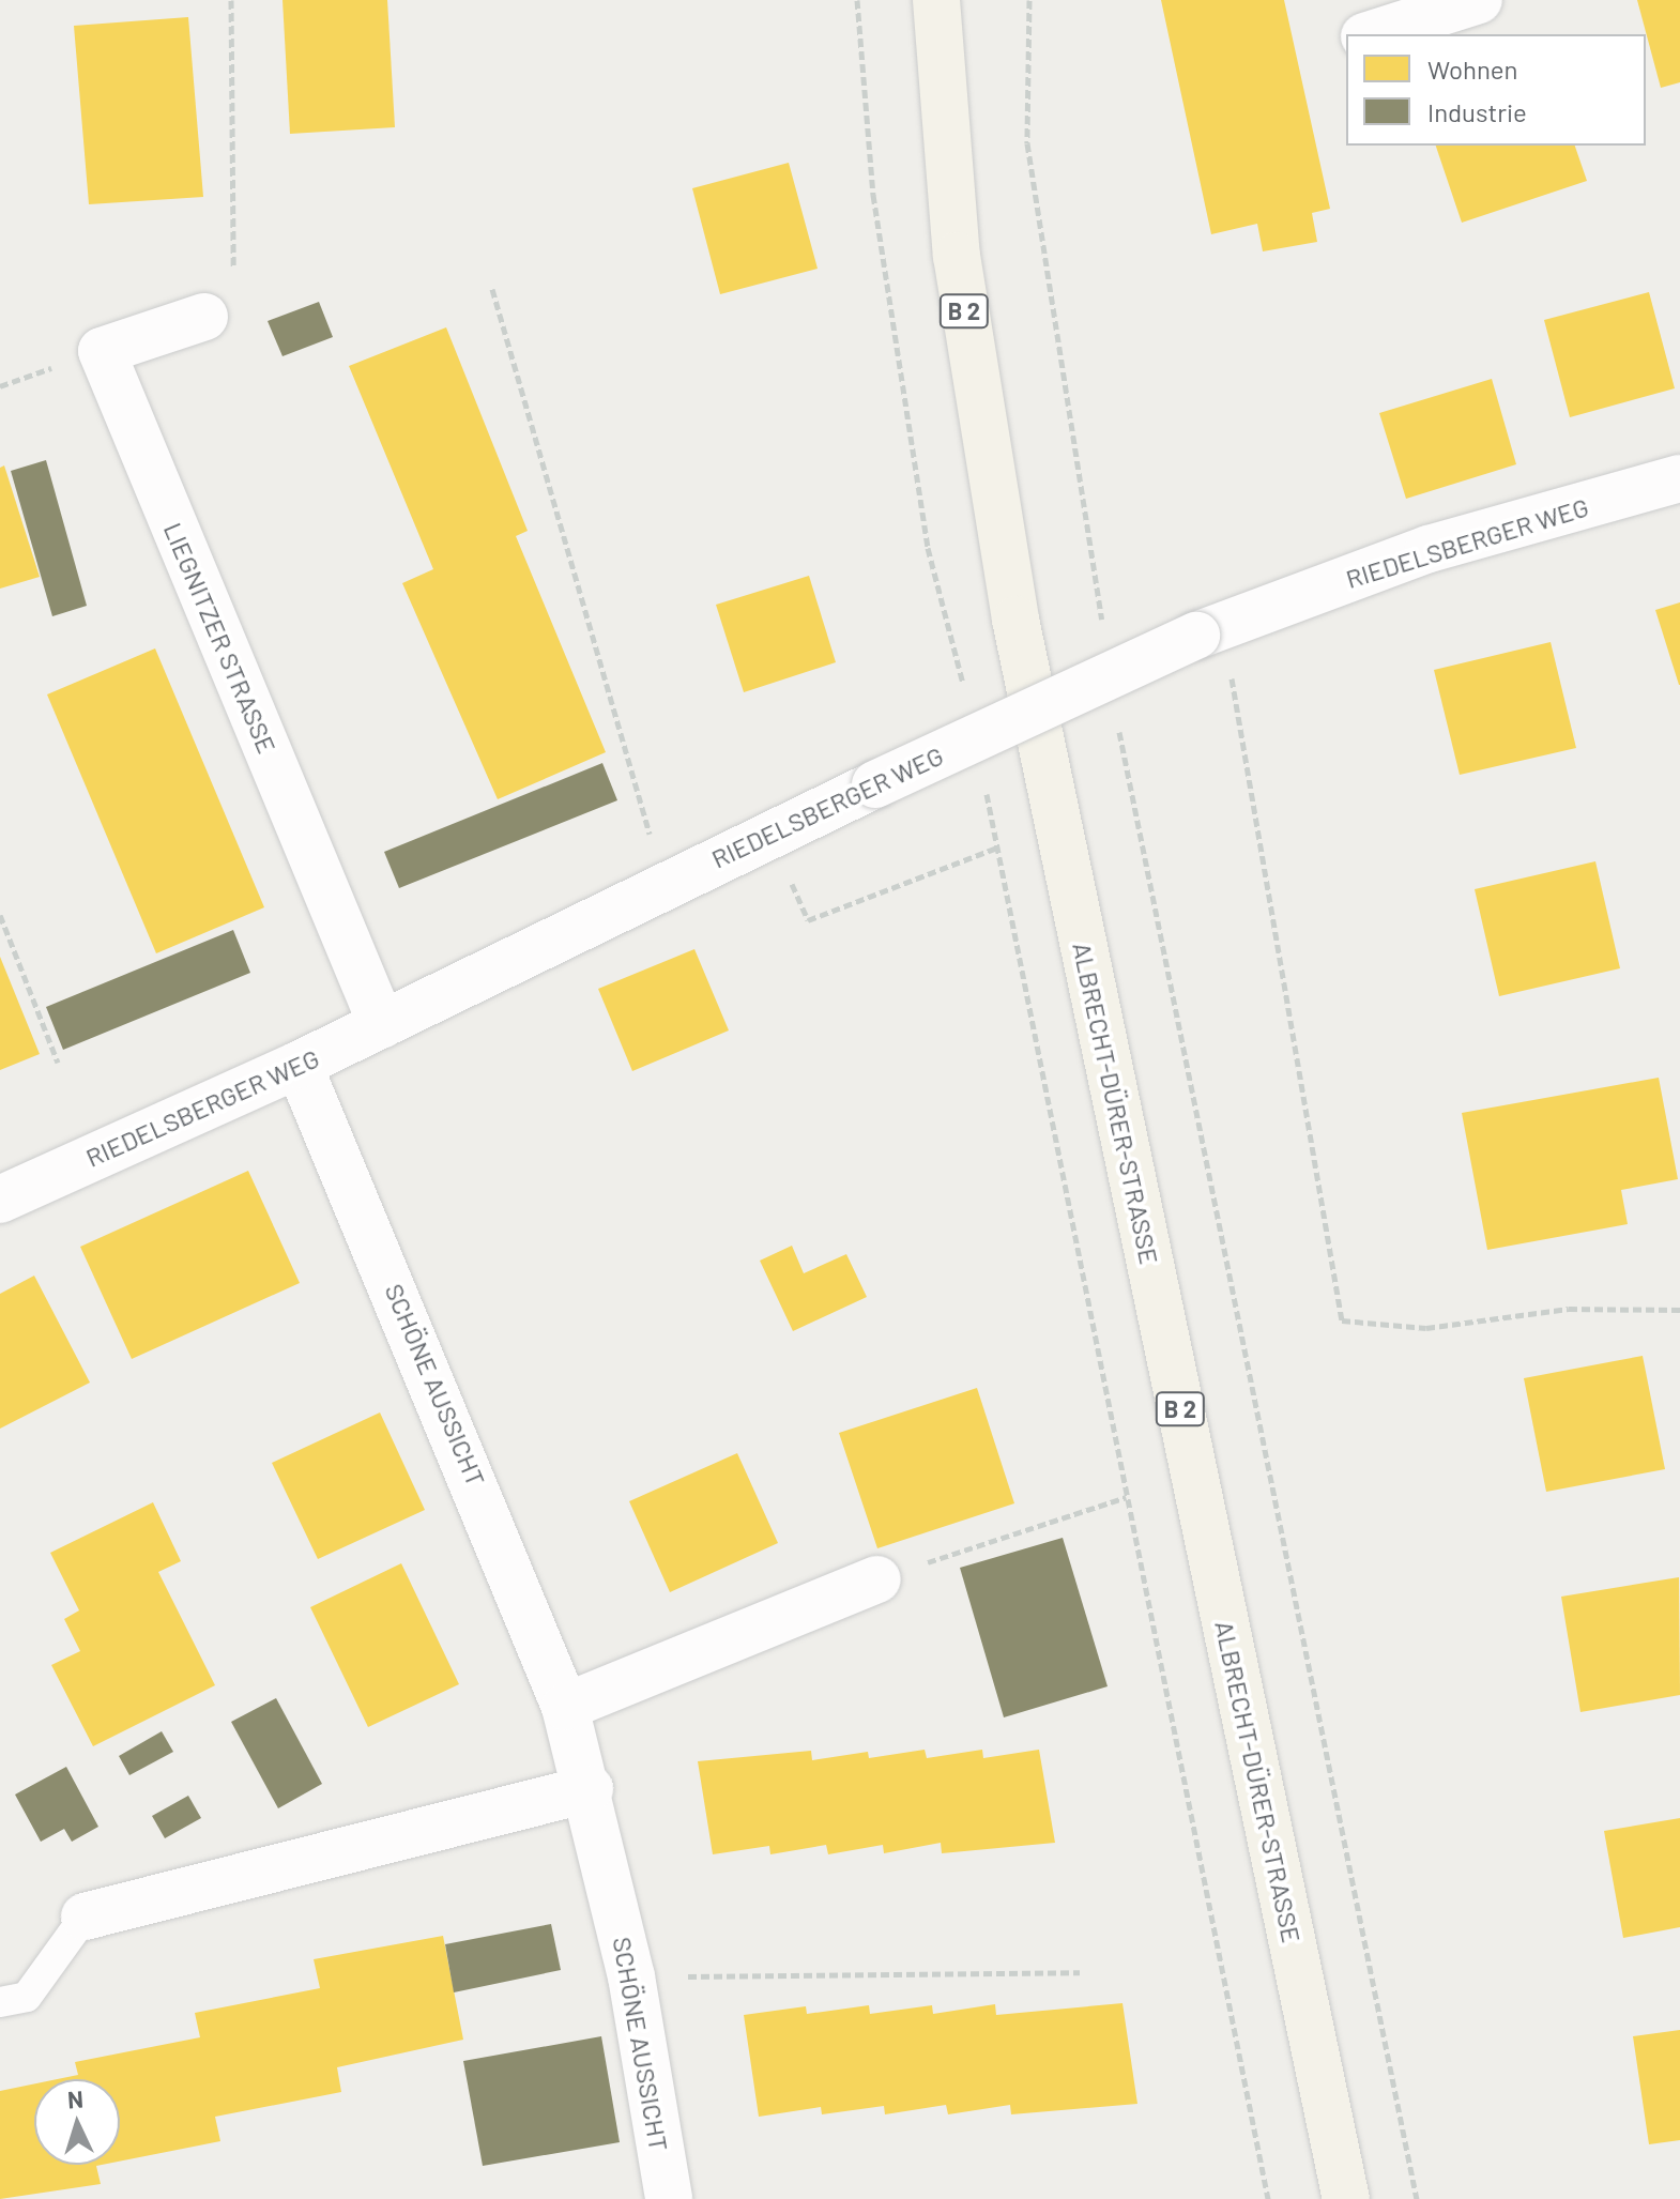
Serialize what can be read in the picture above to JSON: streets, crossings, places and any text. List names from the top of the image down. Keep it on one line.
{"streets":{"main road":["B 2","ALBRECHT-DÜRER-STRASSE"],"street":["RIEDELSBERGER WEG","LIEGNITZER STRASSE","SCHÖNE AUSSICHT"]},"crossings":[["RIEDELSBERGER WEG","LIEGNITZER STRASSE"],["RIEDELSBERGER WEG","SCHÖNE AUSSICHT"]],"legend":["Wohnen","Industrie"],"north":"top"}
